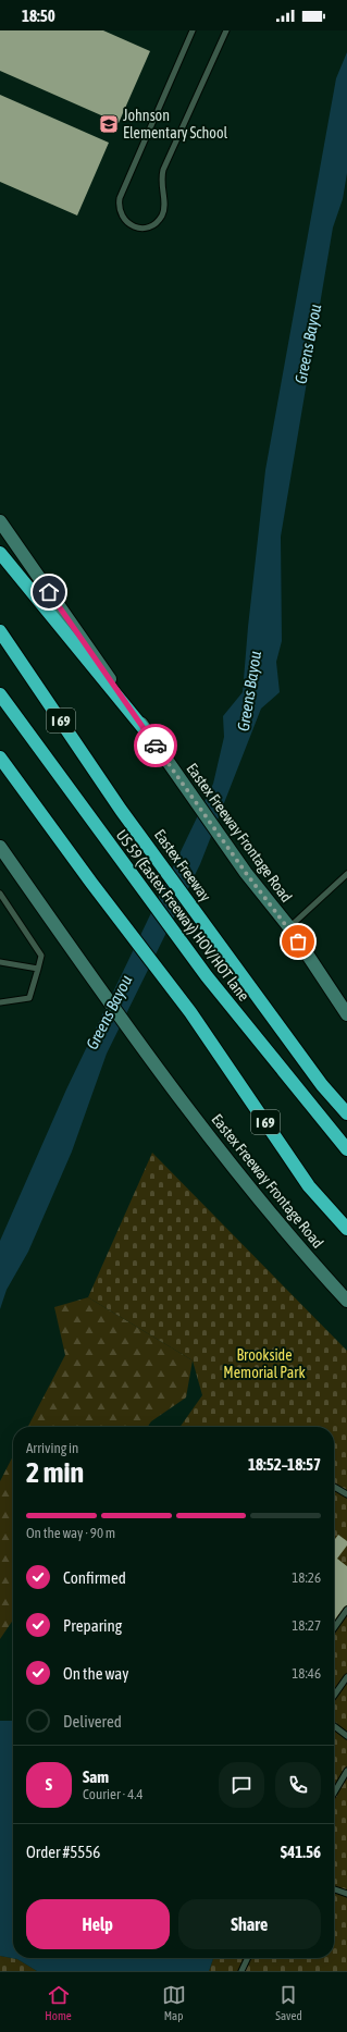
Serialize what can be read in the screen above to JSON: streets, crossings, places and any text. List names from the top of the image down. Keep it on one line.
{"streets":{"highway":["I 69","Eastex Freeway","US 59 (Eastex Freeway) HOV/HOT lane"],"main road":["Eastex Freeway Frontage Road"]},"water":["Greens Bayou"],"parks":["Brookside Memorial Park"],"places":{"school or university":["Johnson Elementary School"]},"page":{"status":"18:50","heading":["2 min","Arriving in","18:52–18:57"],"panel":["Sam","Courier · 4.4","Order #5556","$41.56"],"bar":"On the way · 90 m","list":[["Confirmed","18:26"],["Preparing","18:27"],["On the way","18:46"],"Delivered"],"round":"S","buttons":["Help","Share"],"tabs":["Home","Map","Saved"]}}
